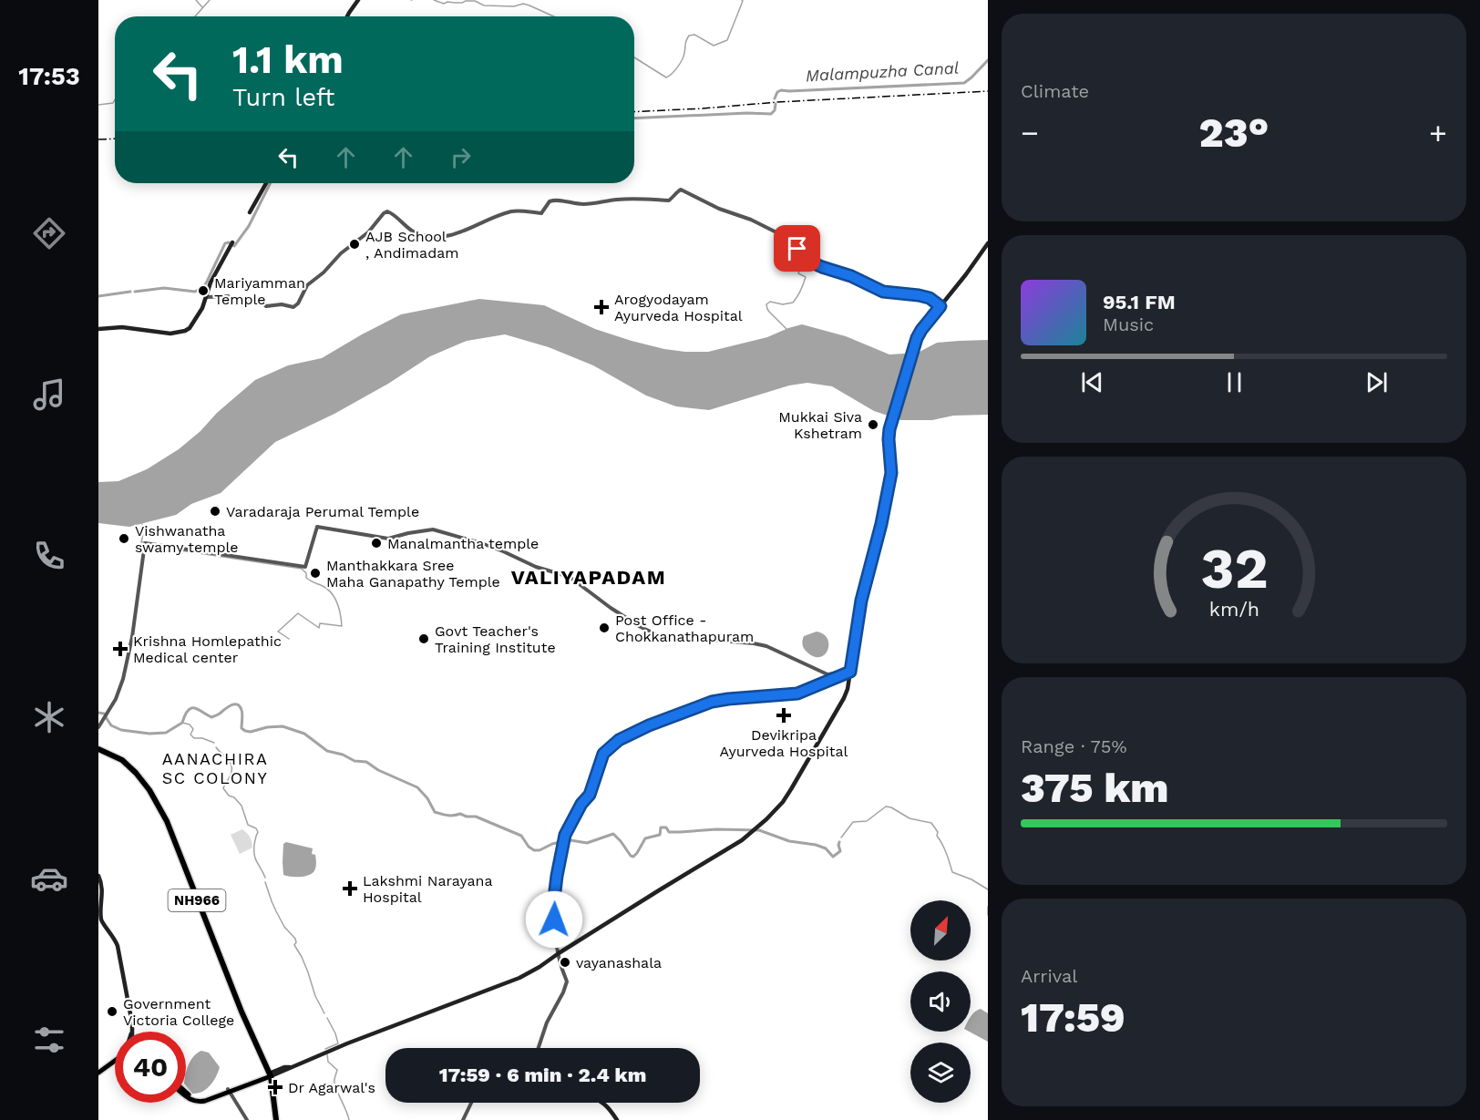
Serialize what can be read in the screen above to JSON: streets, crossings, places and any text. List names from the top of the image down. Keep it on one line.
{"streets":{"highway":["NH966"]},"districts":["VALIYAPADAM","AANACHIRA SC COLONY"],"water":["Malampuzha Canal"],"places":{"other":["AJB School , Andimadam","Mariyamman Temple","Mukkai Siva Kshetram","Varadaraja Perumal Temple","Vishwanatha swamy temple","Manalmantha temple","Manthakkara Sree Maha Ganapathy Temple","Post Office - Chokkanathapuram","Govt Teacher's Training Institute","vayanashala","Government Victoria College"],"health":["Arogyodayam Ayurveda Hospital","Krishna Homlepathic Medical center","Devikripa Ayurveda Hospital","Lakshmi Narayana Hospital","Dr Agarwal's"]},"north":"top right","page":{"tabs":"17:53","tile":["Climate",["Range · 75%","375 km"],["Arrival","17:59"]],"turn":["1.1 km","Turn left"],"heat":["−","23°","+"],"song":["95.1 FM","Music"],"limit":"40","trip":"17:59 · 6 min · 2.4 km","gauge":["32","km/h"]}}
